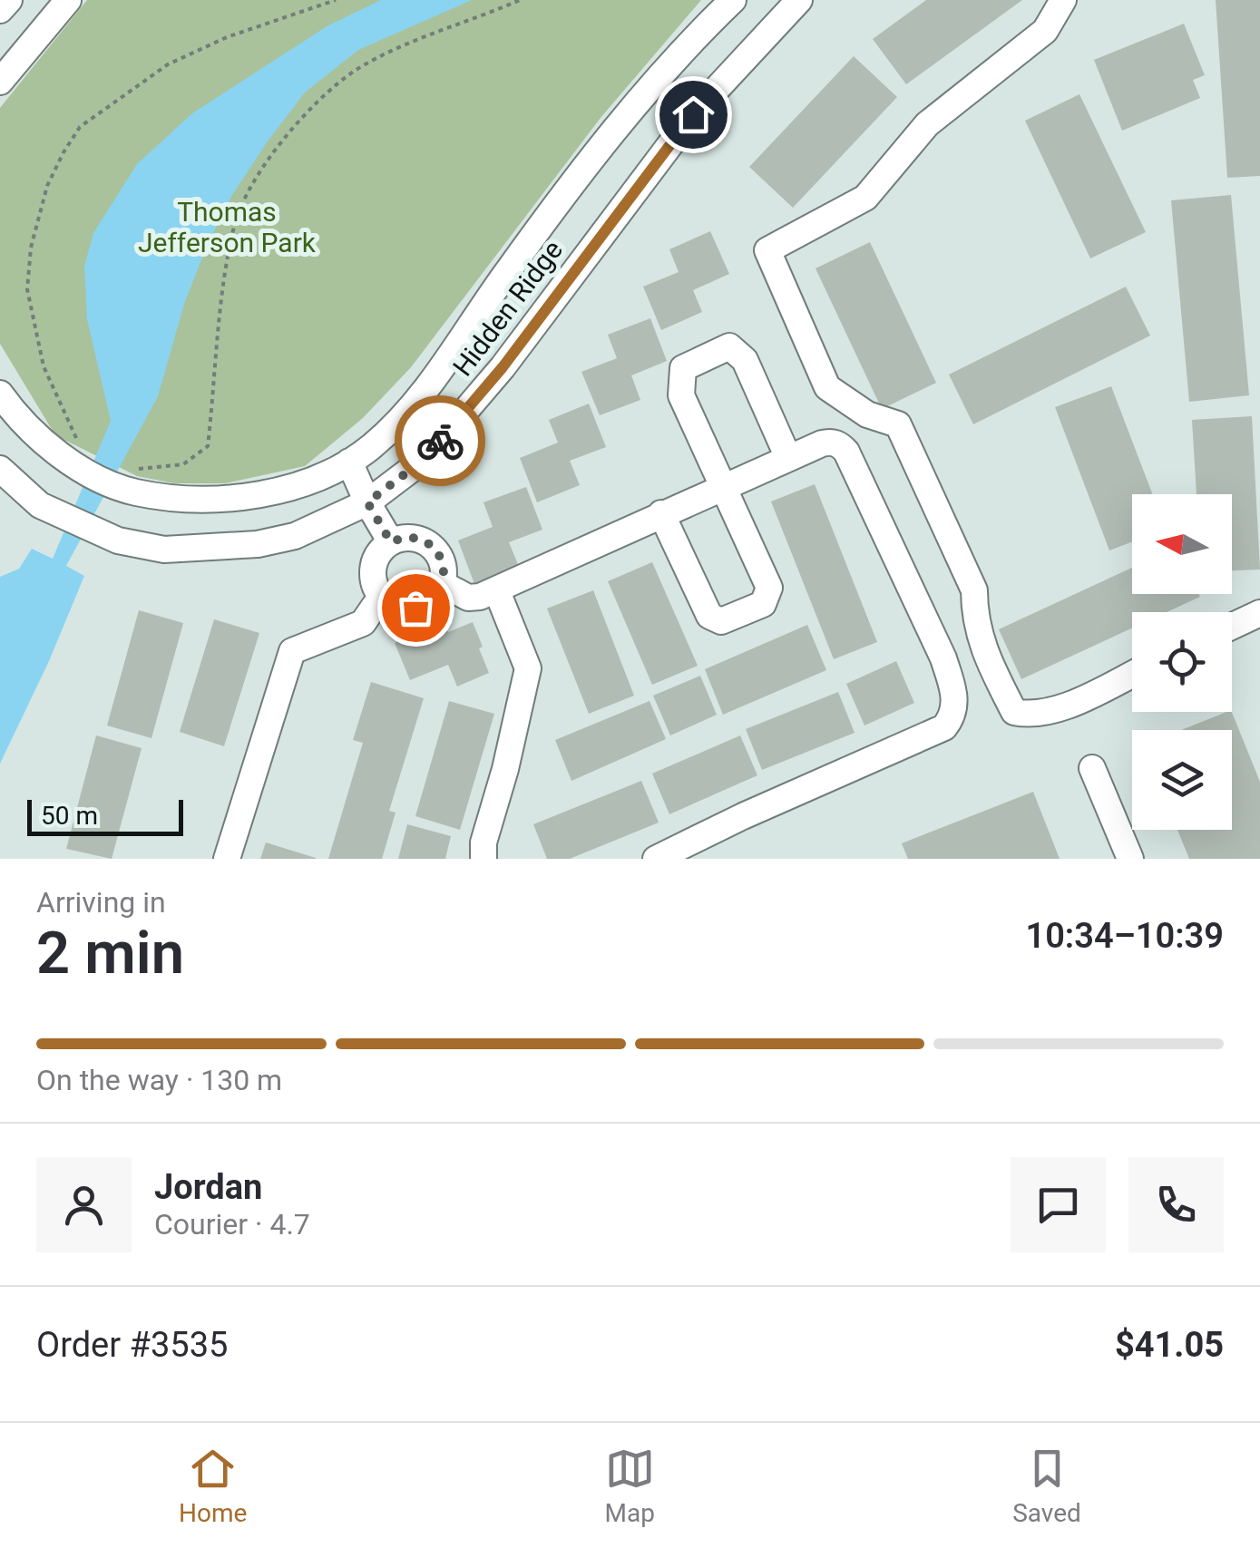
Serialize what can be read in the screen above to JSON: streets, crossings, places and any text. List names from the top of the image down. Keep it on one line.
{"streets":{"street":["Hidden Ridge"]},"parks":["Thomas Jefferson Park"],"scale_bar":"50 m","north":"left","page":{"scale":"50 m","heading":["2 min","Arriving in","10:34–10:39"],"panel":["Jordan","Courier · 4.7","Order #3535","$41.05"],"bar":"On the way · 130 m","tabs":["Home","Map","Saved"]}}
